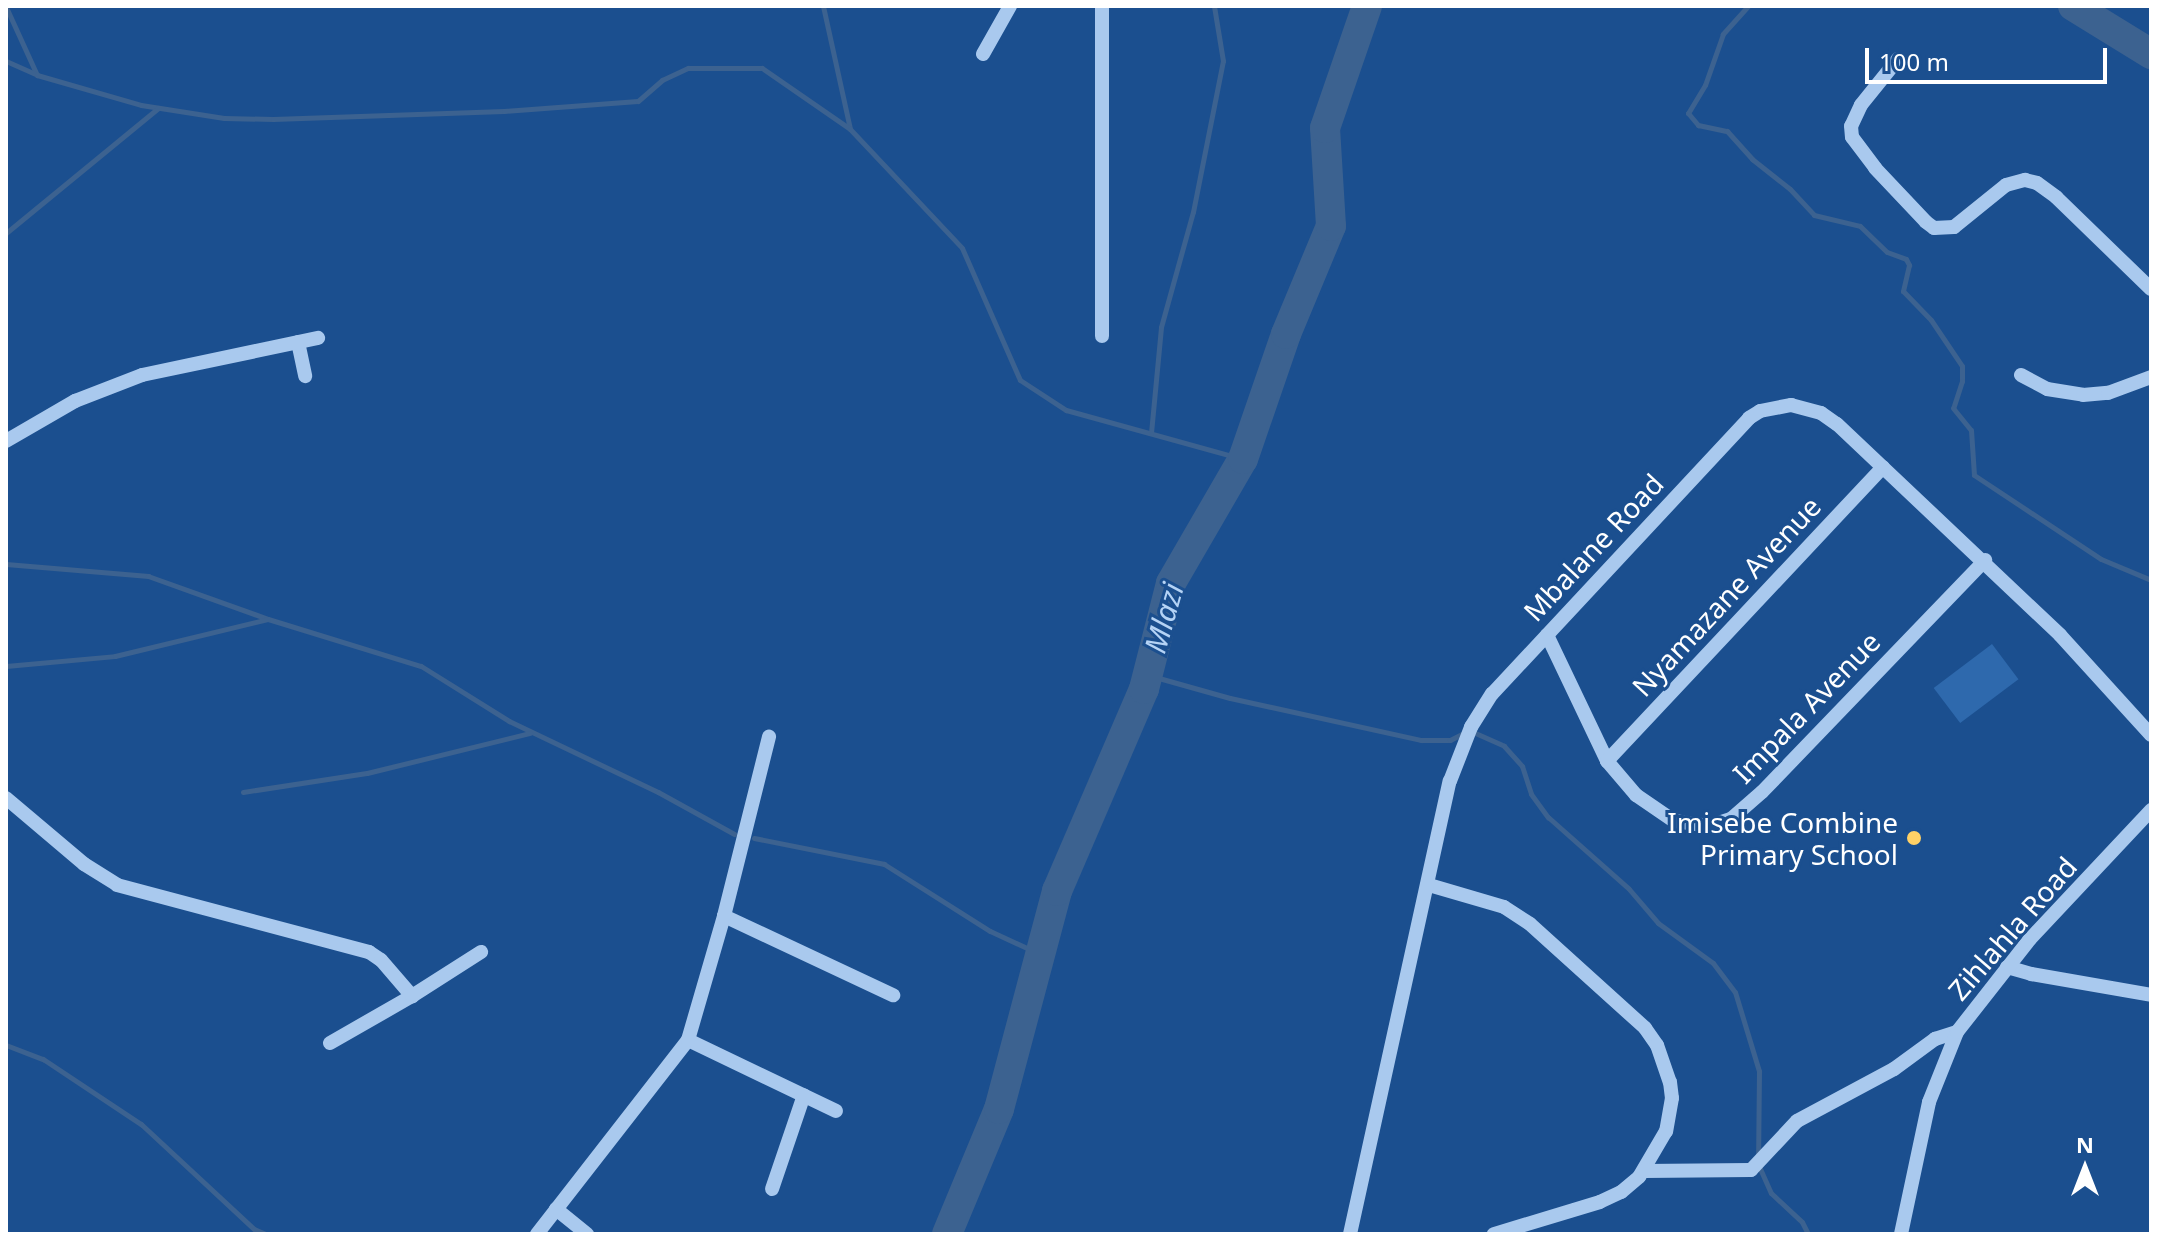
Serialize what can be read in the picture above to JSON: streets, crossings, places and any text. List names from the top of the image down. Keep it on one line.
{"streets":{"street":["Mbalane Road","Nyamazane Avenue","Impala Avenue","Zihlahla Road"]},"crossings":[["Mbalane Road","Nyamazane Avenue"],["Mbalane Road","Impala Avenue"],["Nyamazane Avenue","Impala Avenue"]],"water":["Mlazi"],"places":["Imisebe Combine Primary School"],"scale_bar":"100 m","north":"top"}
